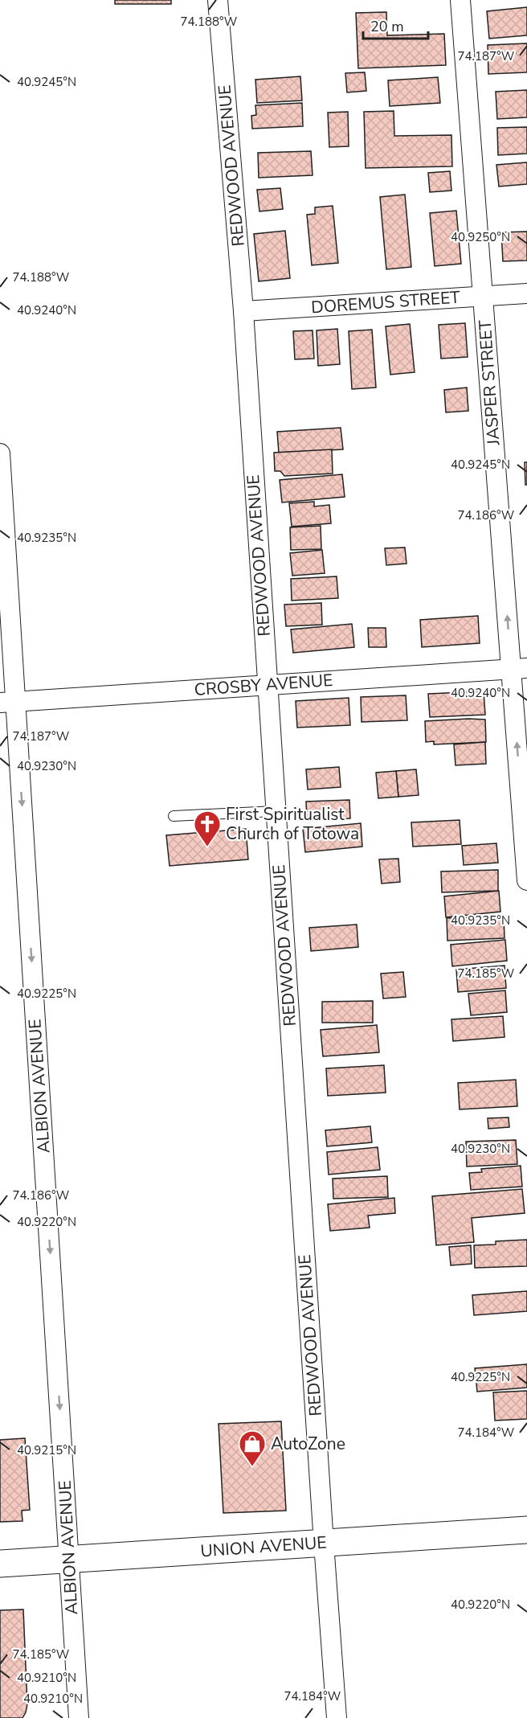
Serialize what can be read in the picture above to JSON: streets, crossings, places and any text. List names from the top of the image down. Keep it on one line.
{"streets":{"main road":["UNION AVENUE"],"street":["REDWOOD AVENUE","DOREMUS STREET","JASPER STREET","CROSBY AVENUE","ALBION AVENUE"]},"crossings":[["REDWOOD AVENUE","DOREMUS STREET"],["REDWOOD AVENUE","CROSBY AVENUE"],["REDWOOD AVENUE","UNION AVENUE"],["DOREMUS STREET","JASPER STREET"],["JASPER STREET","CROSBY AVENUE"],["CROSBY AVENUE","ALBION AVENUE"],["ALBION AVENUE","UNION AVENUE"]],"one_way":["JASPER STREET","ALBION AVENUE"],"places":{"church":["First Spiritualist Church of Totowa"],"shop":["AutoZone"]},"scale_bar":"20 m","coordinates":["74.188°W","74.187°W","40.9245°N","40.9250°N","40.9240°N","74.186°W","40.9235°N","40.9230°N","74.185°W","40.9225°N","40.9220°N","74.184°W","40.9215°N","40.9210°N"]}
